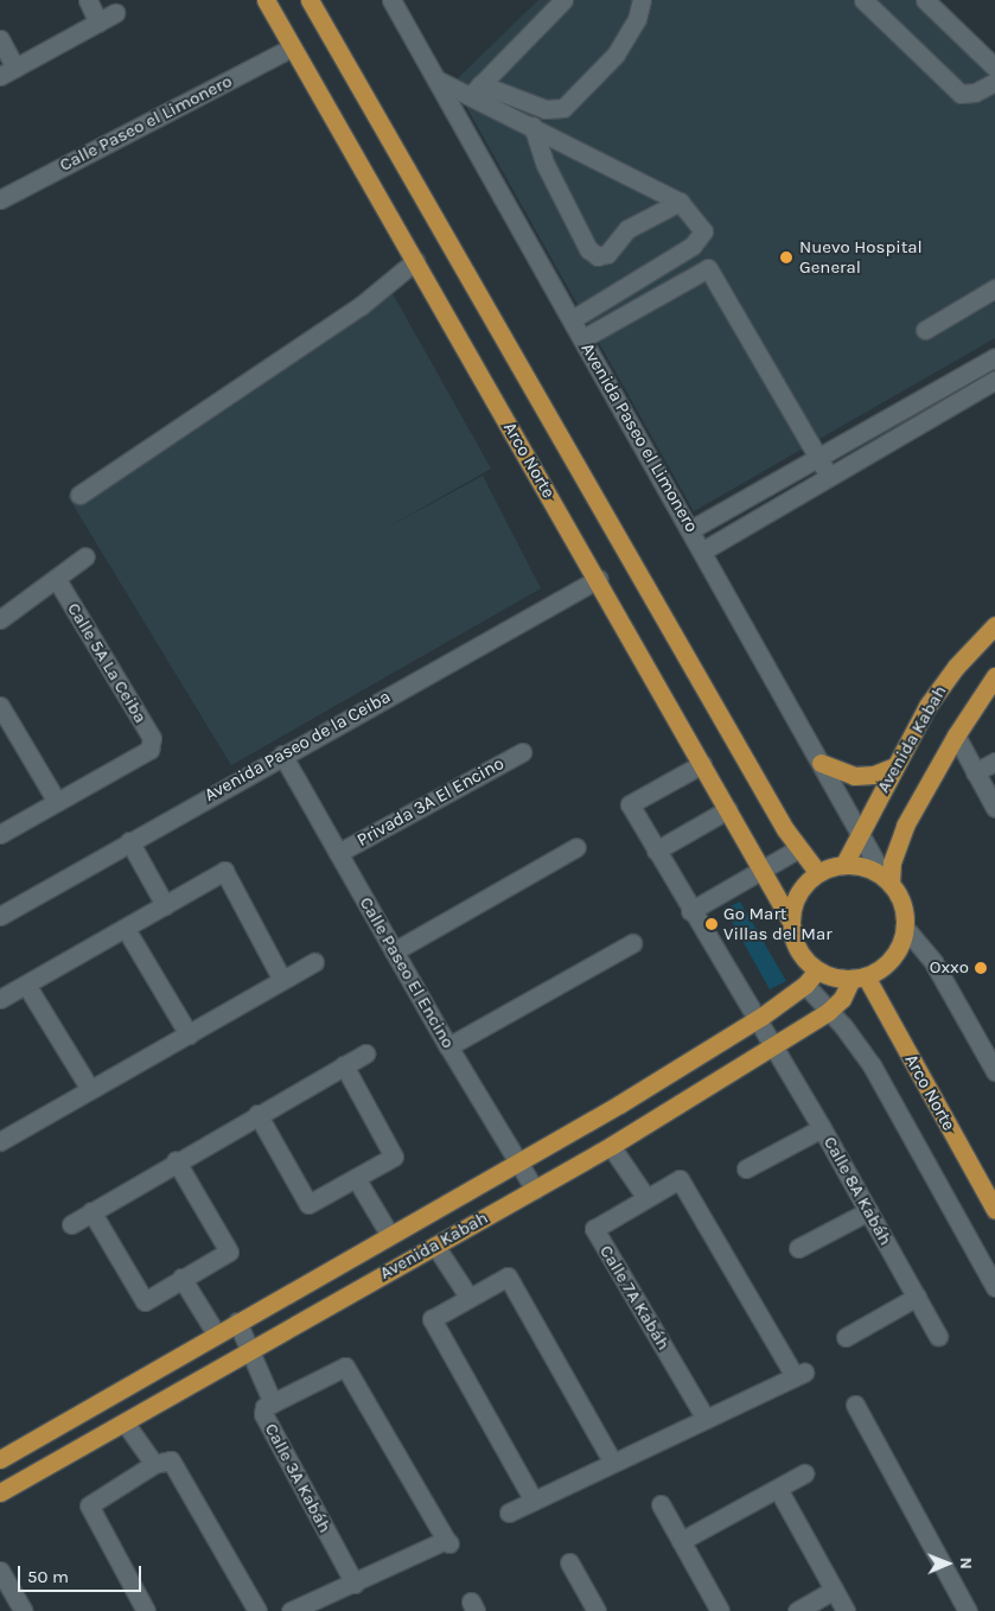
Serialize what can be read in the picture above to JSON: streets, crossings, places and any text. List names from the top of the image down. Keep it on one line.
{"streets":{"main road":["Arco Norte","Avenida Kabah"],"street":["Calle Paseo el Limonero","Avenida Paseo el Limonero","Calle 5A La Ceiba","Avenida Paseo de la Ceiba","Privada 3A El Encino","Calle Paseo El Encino","Calle 8A Kabáh","Calle 7A Kabáh","Calle 3A Kabáh"]},"crossings":[["Calle Paseo el Limonero","Arco Norte"],["Avenida Paseo el Limonero","Arco Norte"],["Avenida Paseo el Limonero","Avenida Kabah"],["Arco Norte","Avenida Kabah"],["Arco Norte","Avenida Paseo de la Ceiba"],["Arco Norte","Calle 8A Kabáh"],["Avenida Kabah","Calle Paseo El Encino"],["Avenida Kabah","Calle 8A Kabáh"],["Avenida Paseo de la Ceiba","Calle Paseo El Encino"],["Privada 3A El Encino","Calle Paseo El Encino"]],"places":["Nuevo Hospital General","Go Mart Villas del Mar","Oxxo"],"scale_bar":"50 m","north":"right"}
